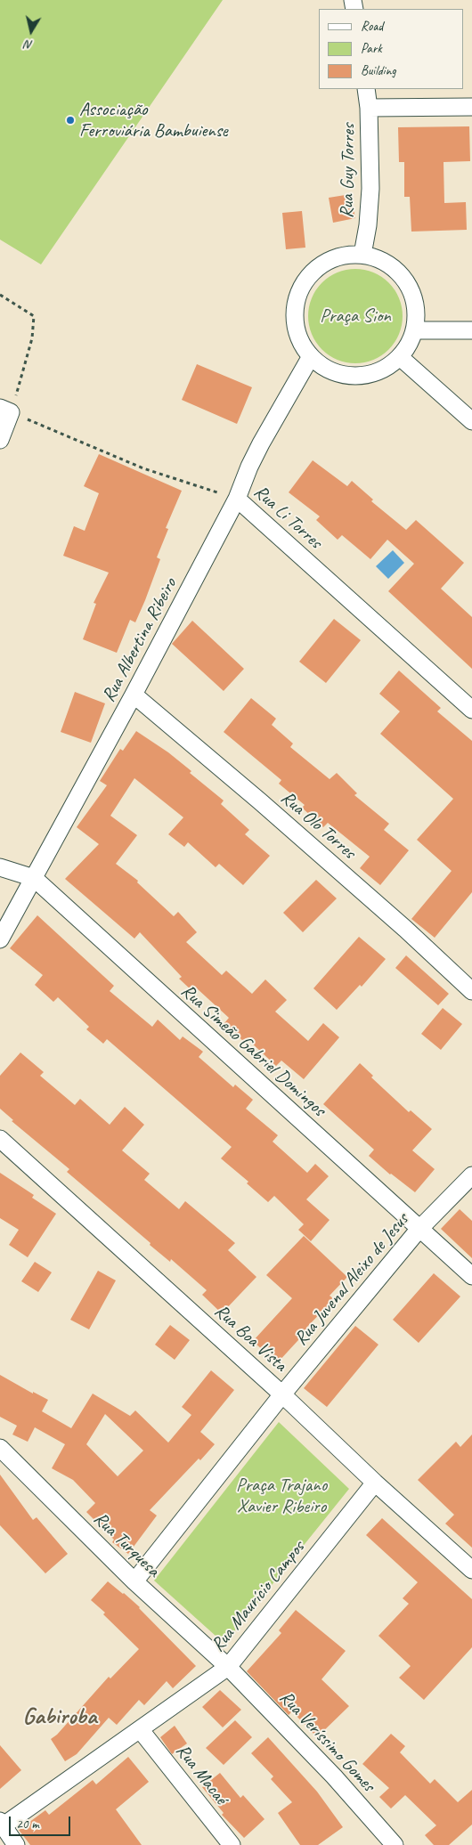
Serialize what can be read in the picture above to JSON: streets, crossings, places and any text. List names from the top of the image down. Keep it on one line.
{"streets":{"street":["Rua Guy Torres","Rua Li Torres","Rua Albertina Ribeiro","Rua Olo Torres","Rua Simeão Gabriel Domingos","Rua Juvenal Aleixo de Jesus","Rua Boa Vista","Rua Turquesa","Rua Maurício Campos","Rua Veríssimo Gomes","Rua Macaé"]},"crossings":[["Rua Guy Torres","Rua Albertina Ribeiro"],["Rua Li Torres","Rua Albertina Ribeiro"],["Rua Albertina Ribeiro","Rua Olo Torres"],["Rua Albertina Ribeiro","Rua Simeão Gabriel Domingos"],["Rua Simeão Gabriel Domingos","Rua Juvenal Aleixo de Jesus"],["Rua Juvenal Aleixo de Jesus","Rua Boa Vista"],["Rua Juvenal Aleixo de Jesus","Rua Turquesa"],["Rua Boa Vista","Rua Maurício Campos"],["Rua Turquesa","Rua Maurício Campos"],["Rua Turquesa","Rua Veríssimo Gomes"],["Rua Maurício Campos","Rua Veríssimo Gomes"],["Rua Maurício Campos","Rua Macaé"]],"districts":["Gabiroba"],"parks":["Praça Sion","Praça Trajano Xavier Ribeiro"],"places":["Associação Ferroviária Bambuiense"],"legend":["Road","Park","Building"],"scale_bar":"20 m","north":"bottom"}
